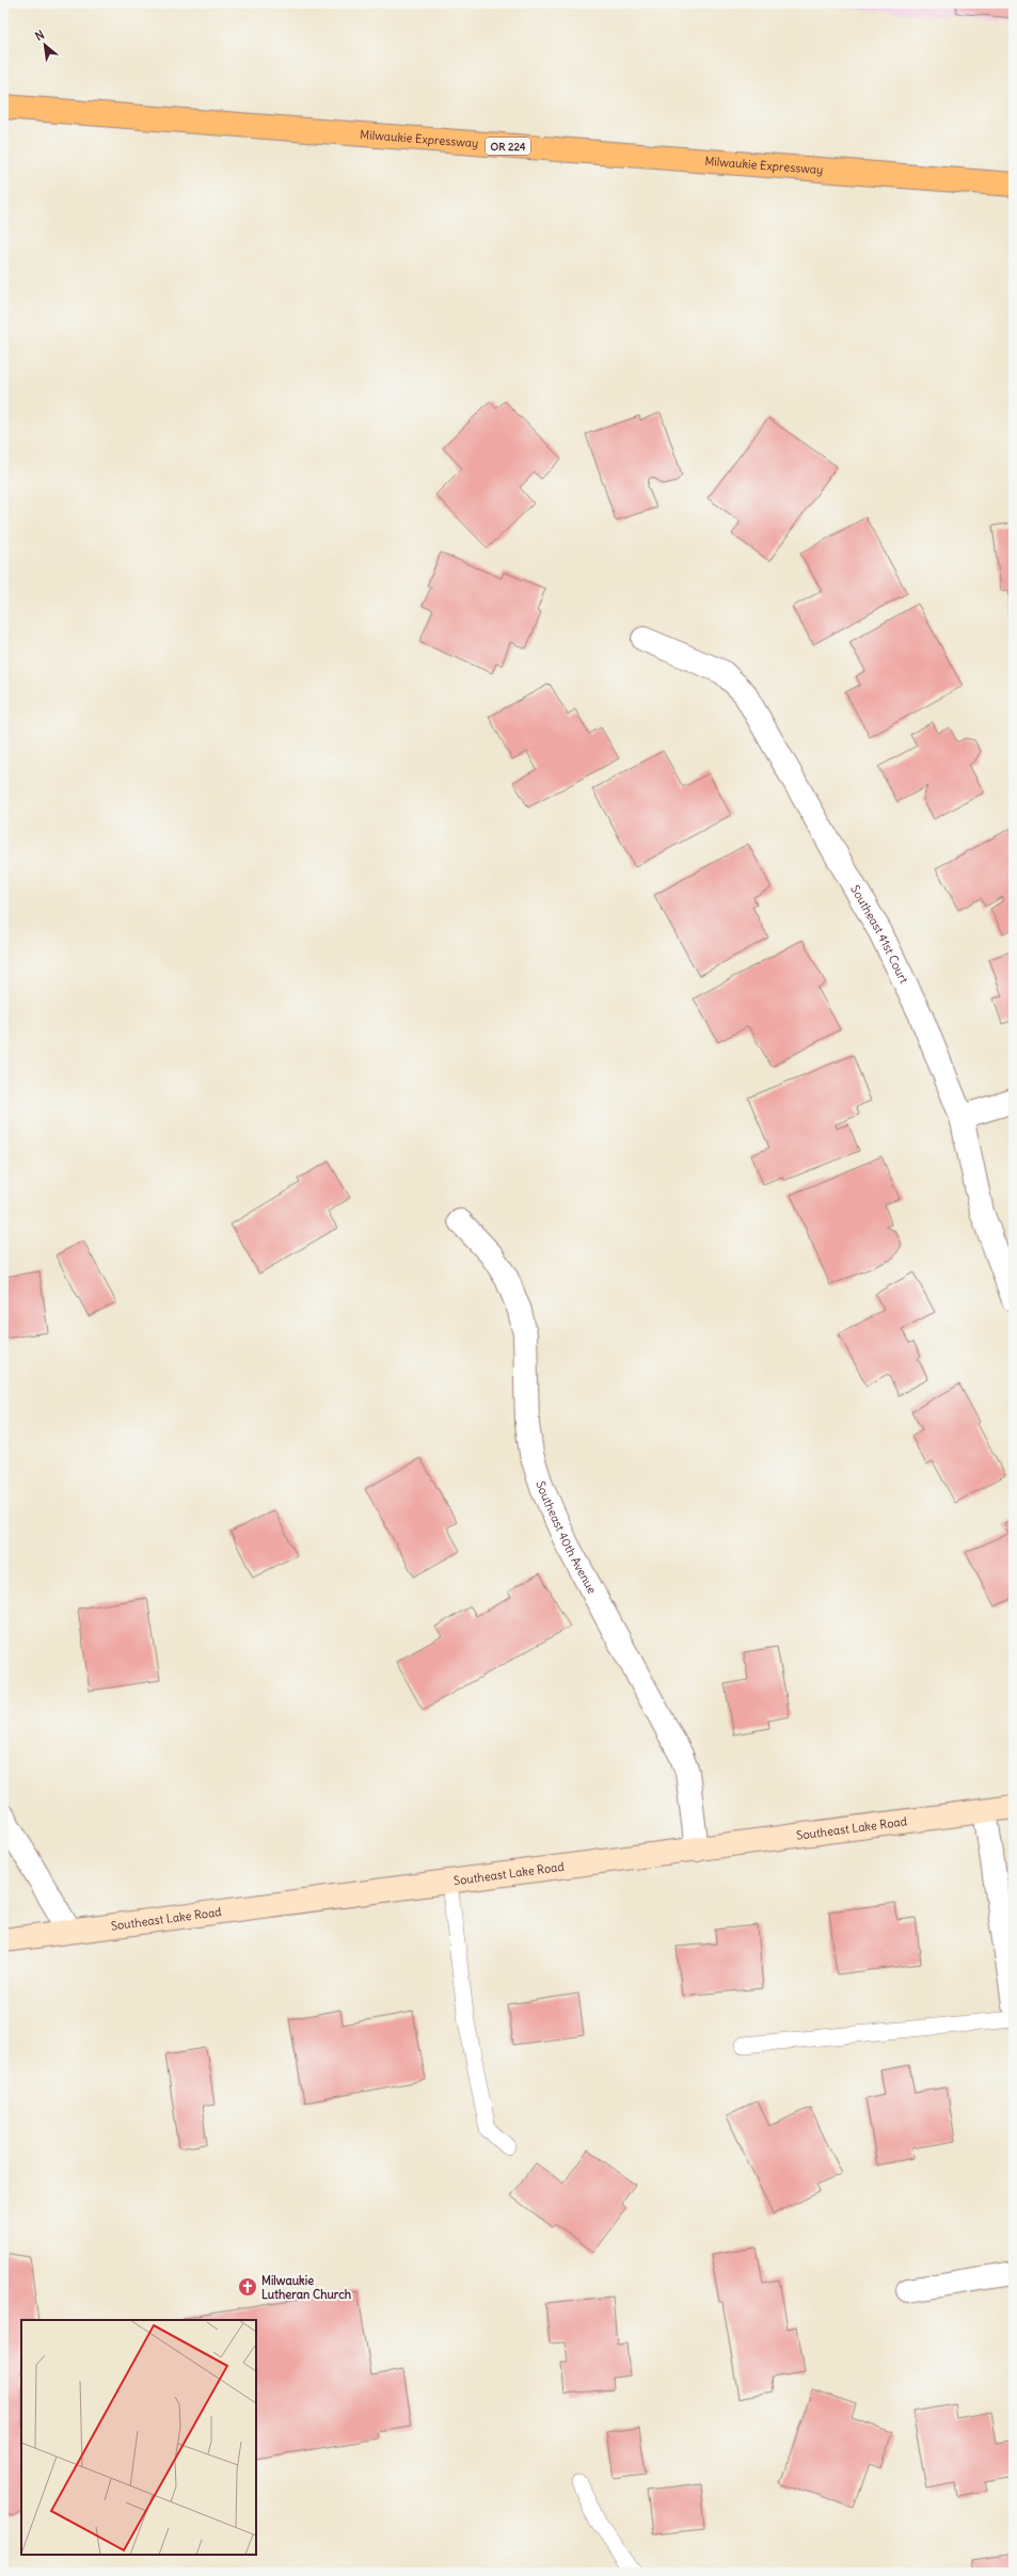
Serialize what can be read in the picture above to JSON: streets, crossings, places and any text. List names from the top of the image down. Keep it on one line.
{"streets":{"highway":["Milwaukie Expressway","OR 224"],"main road":["Southeast Lake Road"],"street":["Southeast 41st Court","Southeast 40th Avenue"]},"crossings":[["Southeast 40th Avenue","Southeast Lake Road"]],"places":{"church":["Milwaukie Lutheran Church"]},"north":"top left"}
